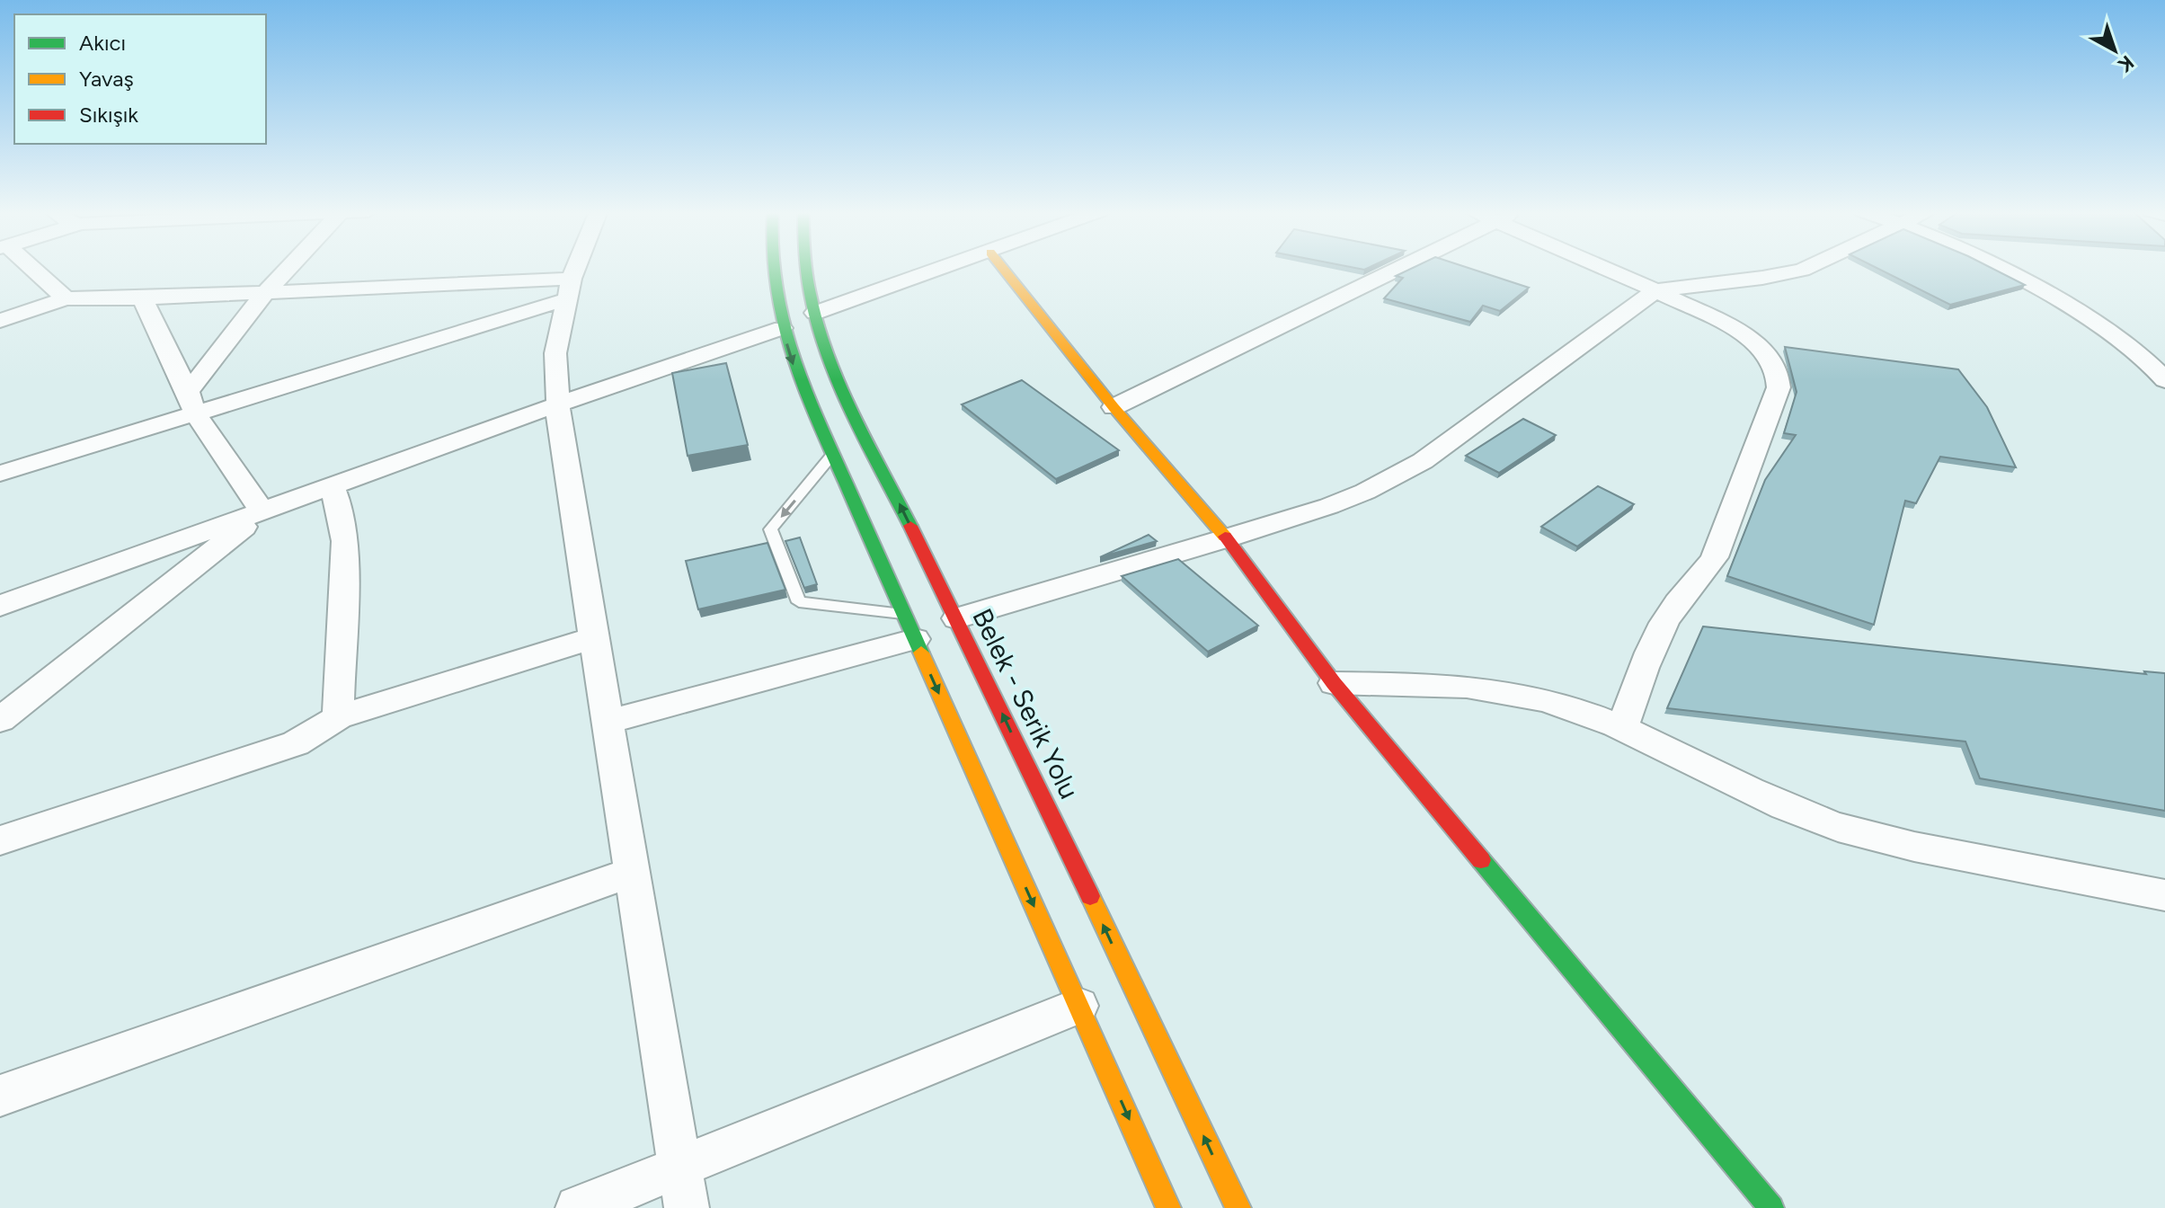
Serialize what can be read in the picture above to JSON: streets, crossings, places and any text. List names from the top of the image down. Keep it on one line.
{"streets":{"main road":["Belek - Serik Yolu"]},"legend":["Akıcı","Yavaş","Sıkışık"],"north":"bottom right"}
